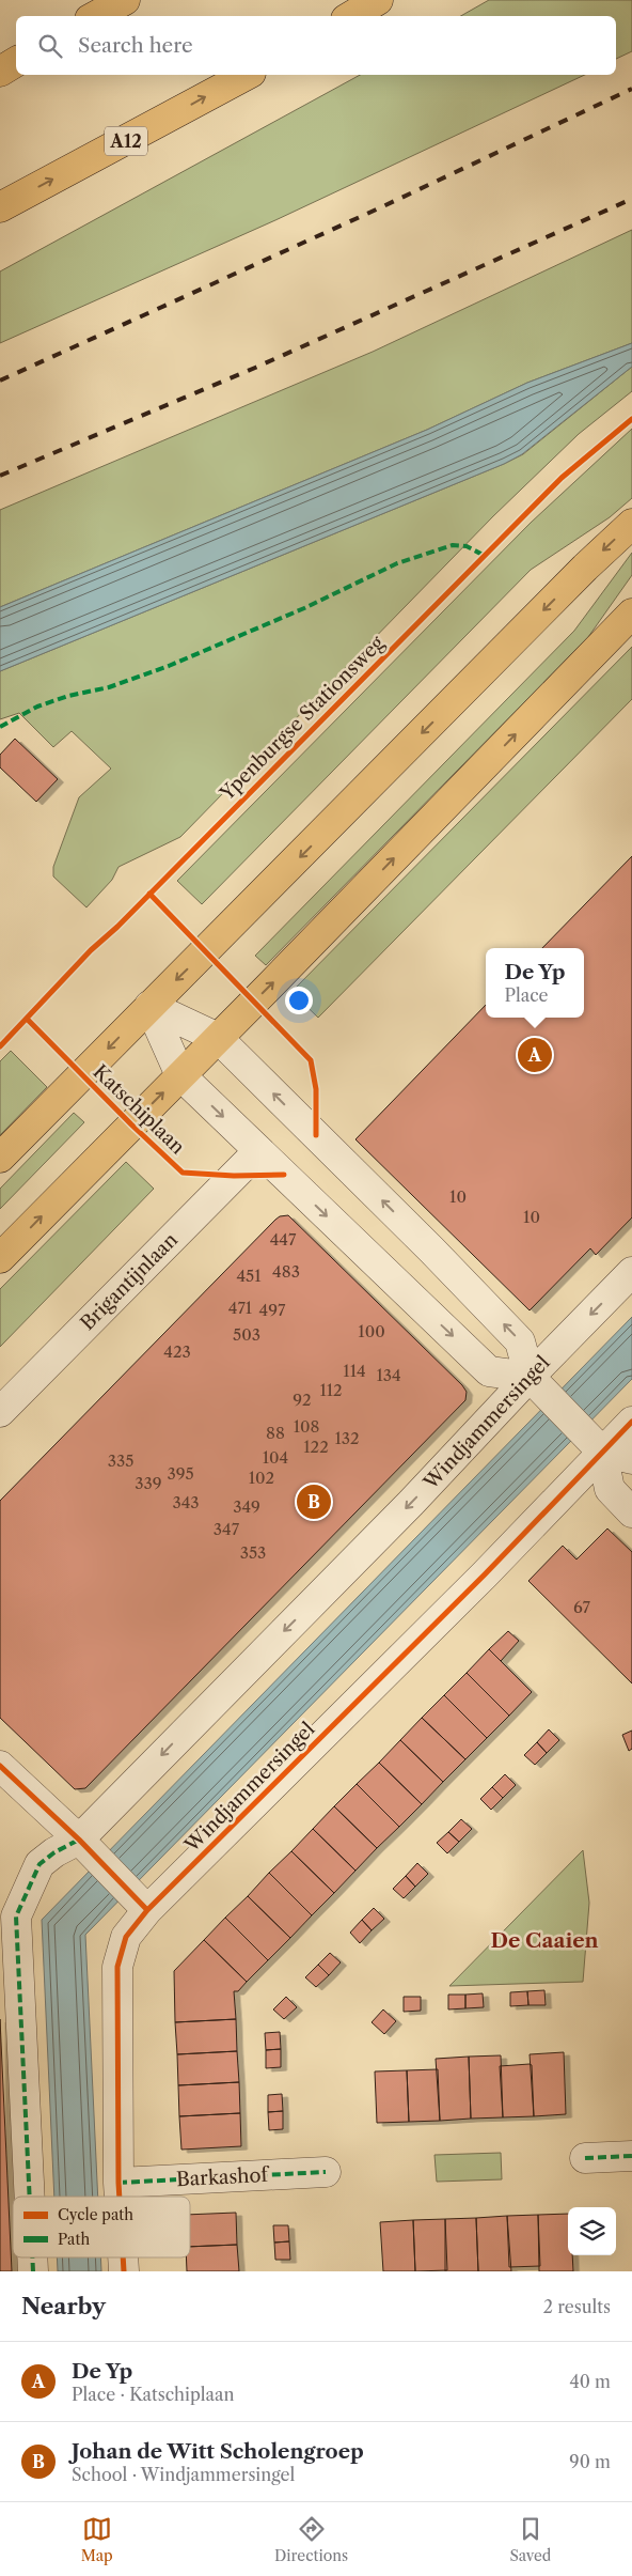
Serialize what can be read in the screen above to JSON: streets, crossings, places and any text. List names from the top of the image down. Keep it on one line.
{"streets":{"main road":["A12"],"street":["Brigantijnlaan","Windjammersingel","Barkashof"],"cycle path":["Ypenburgse Stationsweg","Katschiplaan"]},"crossings":[["Windjammersingel","Barkashof"]],"districts":["De Caaien"],"house_numbers":["10","10","447","483","451","471","497","100","503","423","114","134","112","92","108","88","132","122","104","335","395","102","339","343","349","347","353","67"],"legend":["Cycle path","Path"],"page":{"search":"Search here","popup":["De Yp","Place"],"pins":["A","B"],"heading":["Nearby","2 results"],"list":[{"mark":"A","name":"De Yp","note":"Place · Katschiplaan","value":"40 m"},{"mark":"B","name":"Johan de Witt Scholengroep","note":"School · Windjammersingel","value":"90 m"}],"nav":["Map","Directions","Saved"]}}
